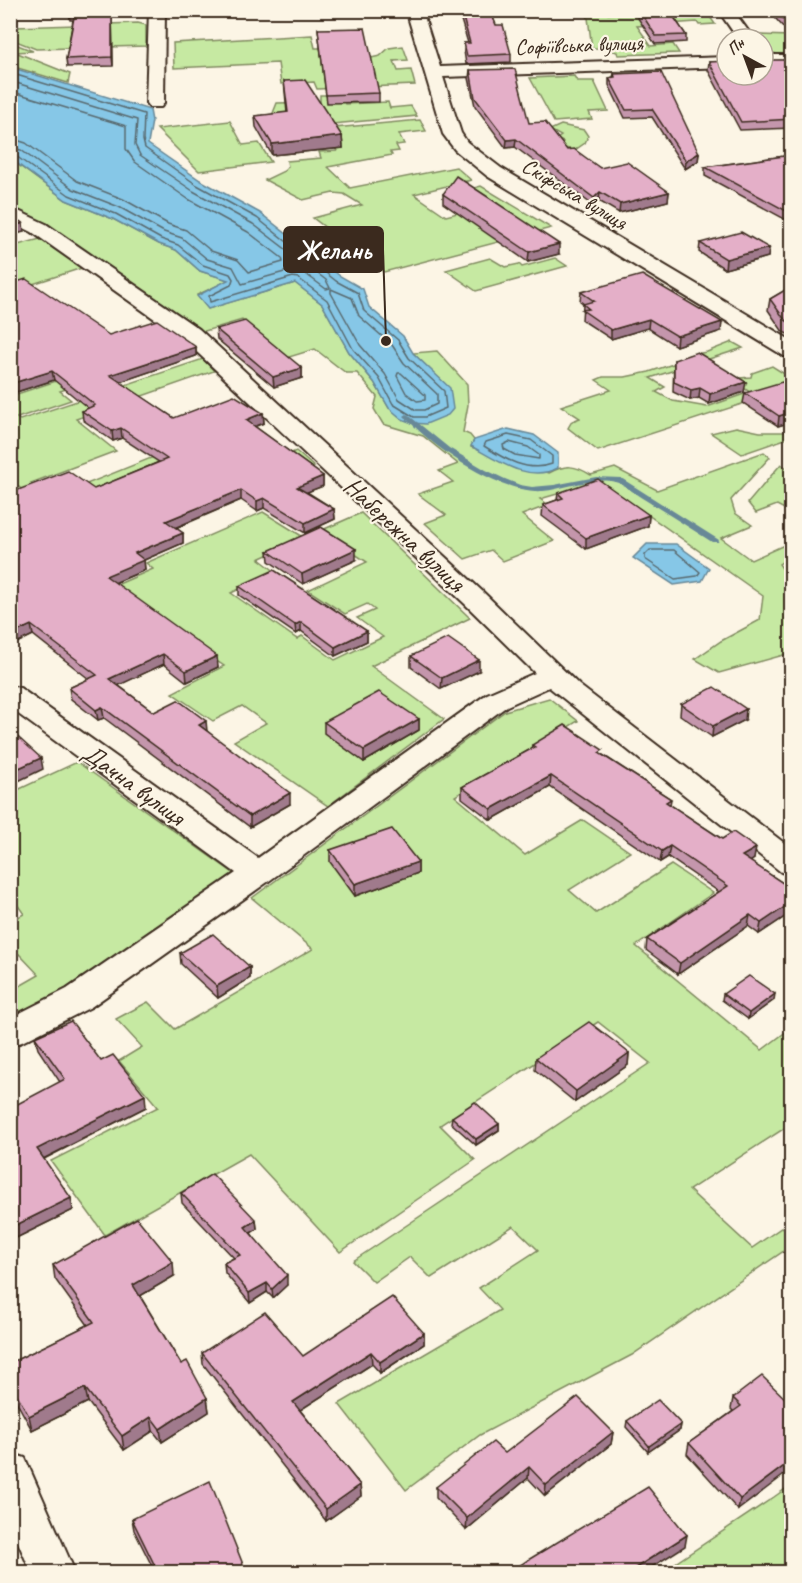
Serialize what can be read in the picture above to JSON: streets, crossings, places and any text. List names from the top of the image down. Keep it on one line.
{"streets":{"street":["Софіївська вулиця","Скіфська вулиця","Набережна вулиця","Дачна вулиця"]},"crossings":[["Софіївська вулиця","Скіфська вулиця"]],"places":["Желань"],"north":"top left"}
